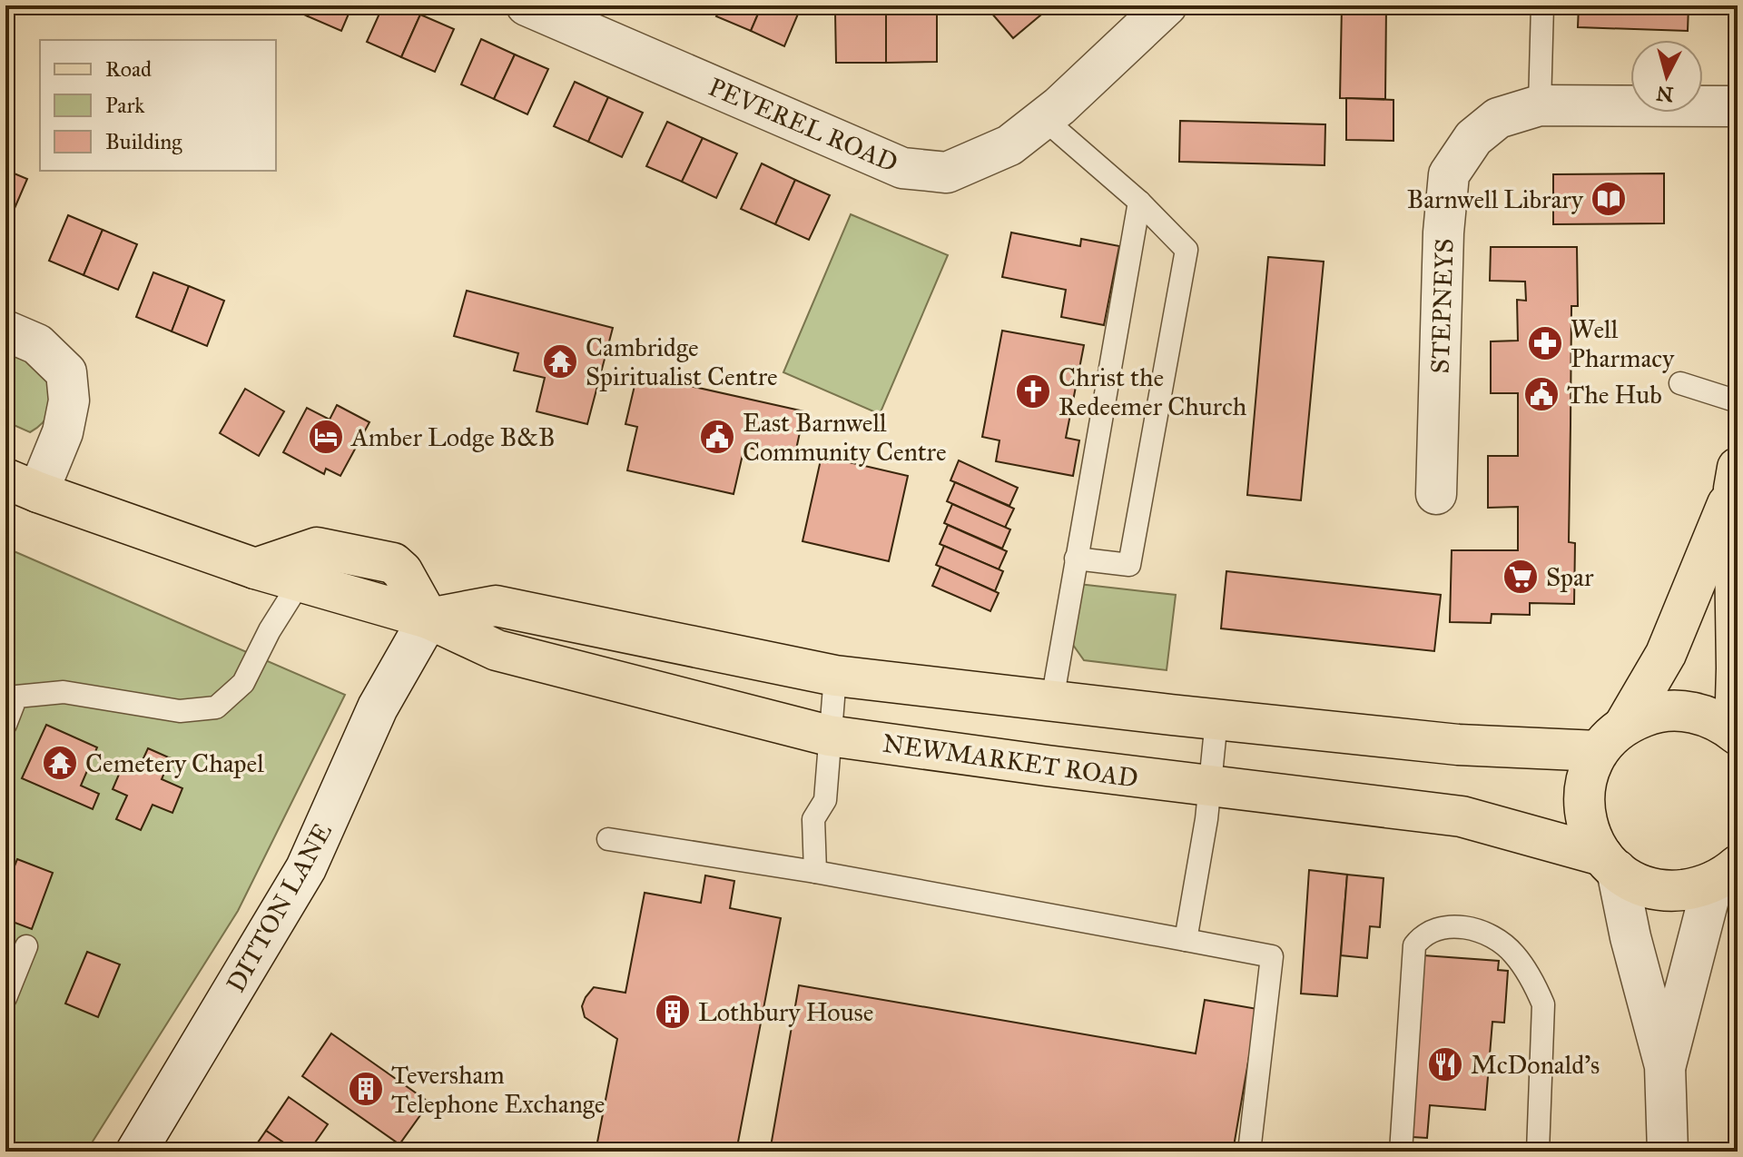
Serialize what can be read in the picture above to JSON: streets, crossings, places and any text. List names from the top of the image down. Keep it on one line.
{"streets":{"main road":["NEWMARKET ROAD"],"street":["PEVEREL ROAD","STEPNEYS","DITTON LANE"]},"crossings":[["NEWMARKET ROAD","DITTON LANE"]],"places":{"library":["Barnwell Library"],"pharmacy":["Well Pharmacy"],"temple":["Cambridge Spiritualist Centre","Cemetery Chapel"],"church":["Christ the Redeemer Church"],"public building":["The Hub","East Barnwell Community Centre"],"hotel":["Amber Lodge B&B"],"supermarket":["Spar"],"building":["Lothbury House","Teversham Telephone Exchange"],"restaurant":["McDonald's"]},"legend":["Road","Park","Building"],"north":"bottom"}
